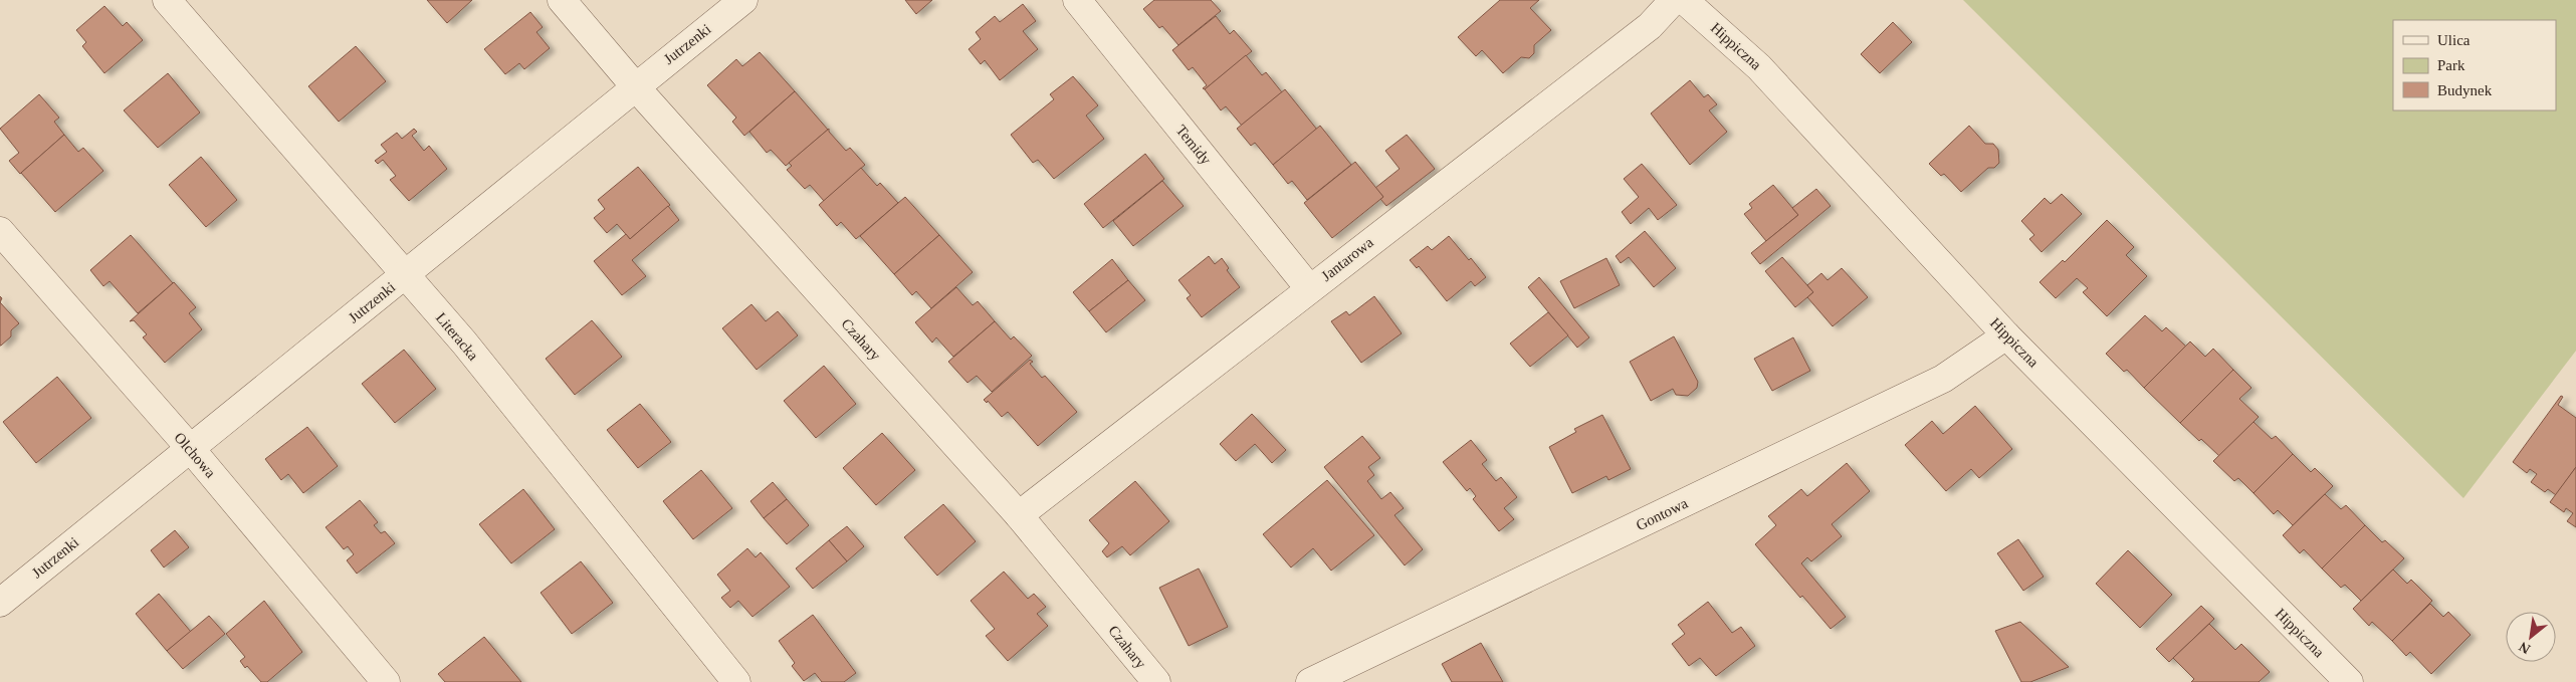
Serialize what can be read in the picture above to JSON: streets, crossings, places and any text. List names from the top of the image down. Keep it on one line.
{"streets":{"street":["Jutrzenki","Hippiczna","Temidy","Jantarowa","Literacka","Czahary","Olchowa","Gontowa"]},"crossings":[["Jutrzenki","Literacka"],["Jutrzenki","Czahary"],["Jutrzenki","Olchowa"],["Hippiczna","Gontowa"],["Temidy","Jantarowa"],["Jantarowa","Czahary"]],"legend":["Ulica","Park","Budynek"],"north":"bottom left"}
